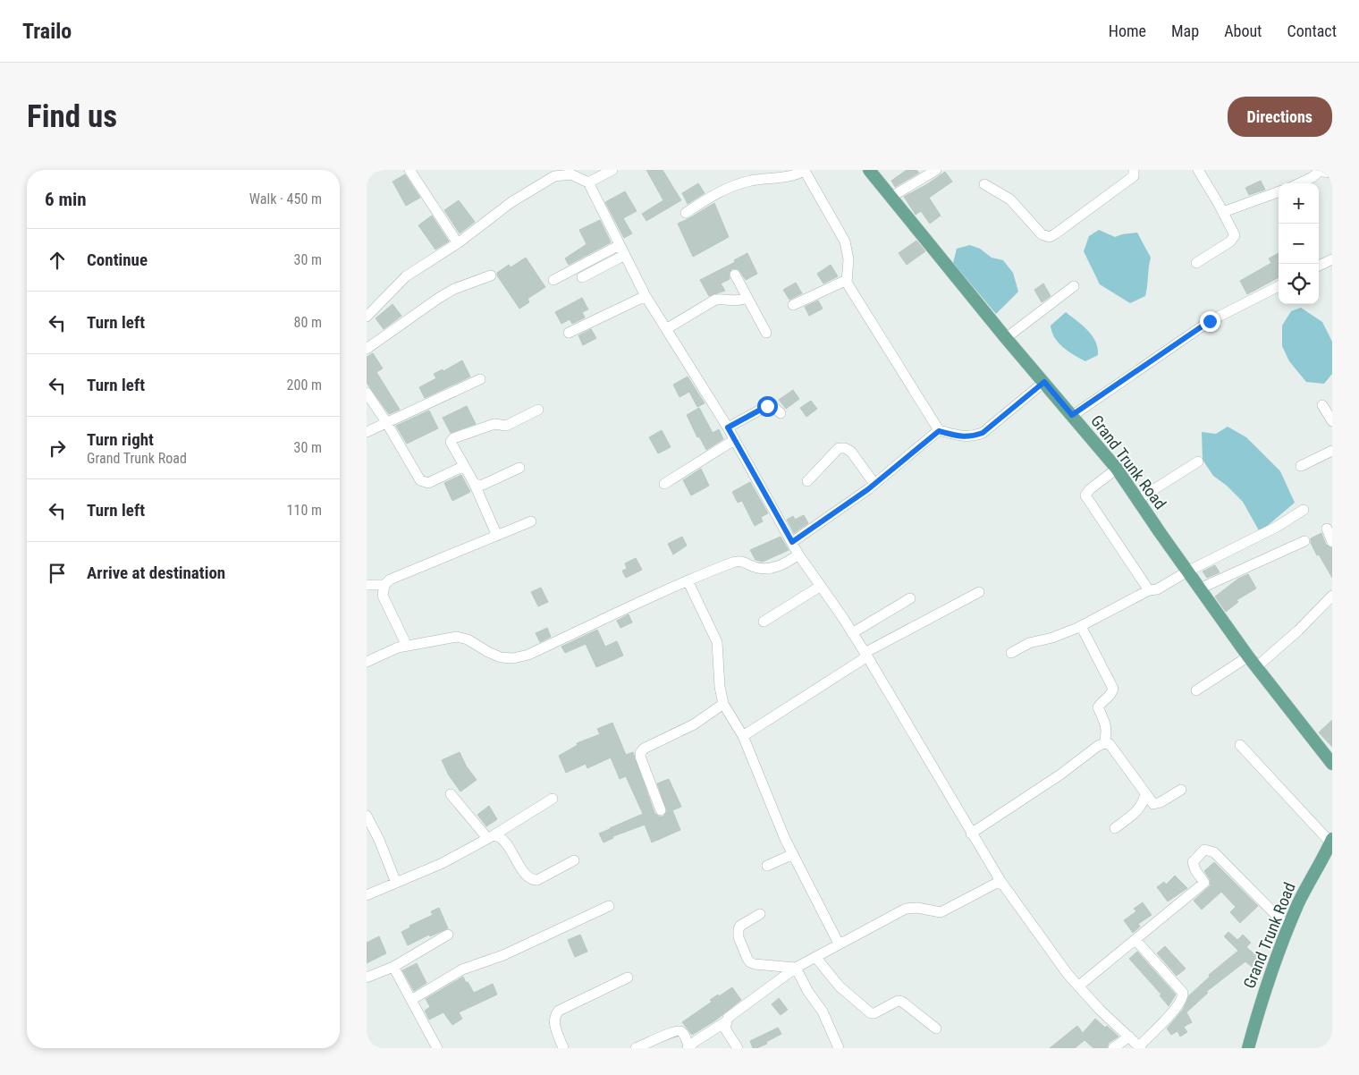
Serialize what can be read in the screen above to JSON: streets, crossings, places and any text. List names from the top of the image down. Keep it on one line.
{"streets":{"main road":["Grand Trunk Road"]},"page":{"header":"Trailo","nav":["Home","Map","About","Contact"],"buttons":"Directions","title":"Find us","heading":["6 min","Walk · 450 m"],"map_buttons":["+","−"],"list":[["Continue","30 m"],["Turn left","80 m"],["Turn left","200 m"],["Turn right","Grand Trunk Road","30 m"],["Turn left","110 m"],"Arrive at destination"]}}
